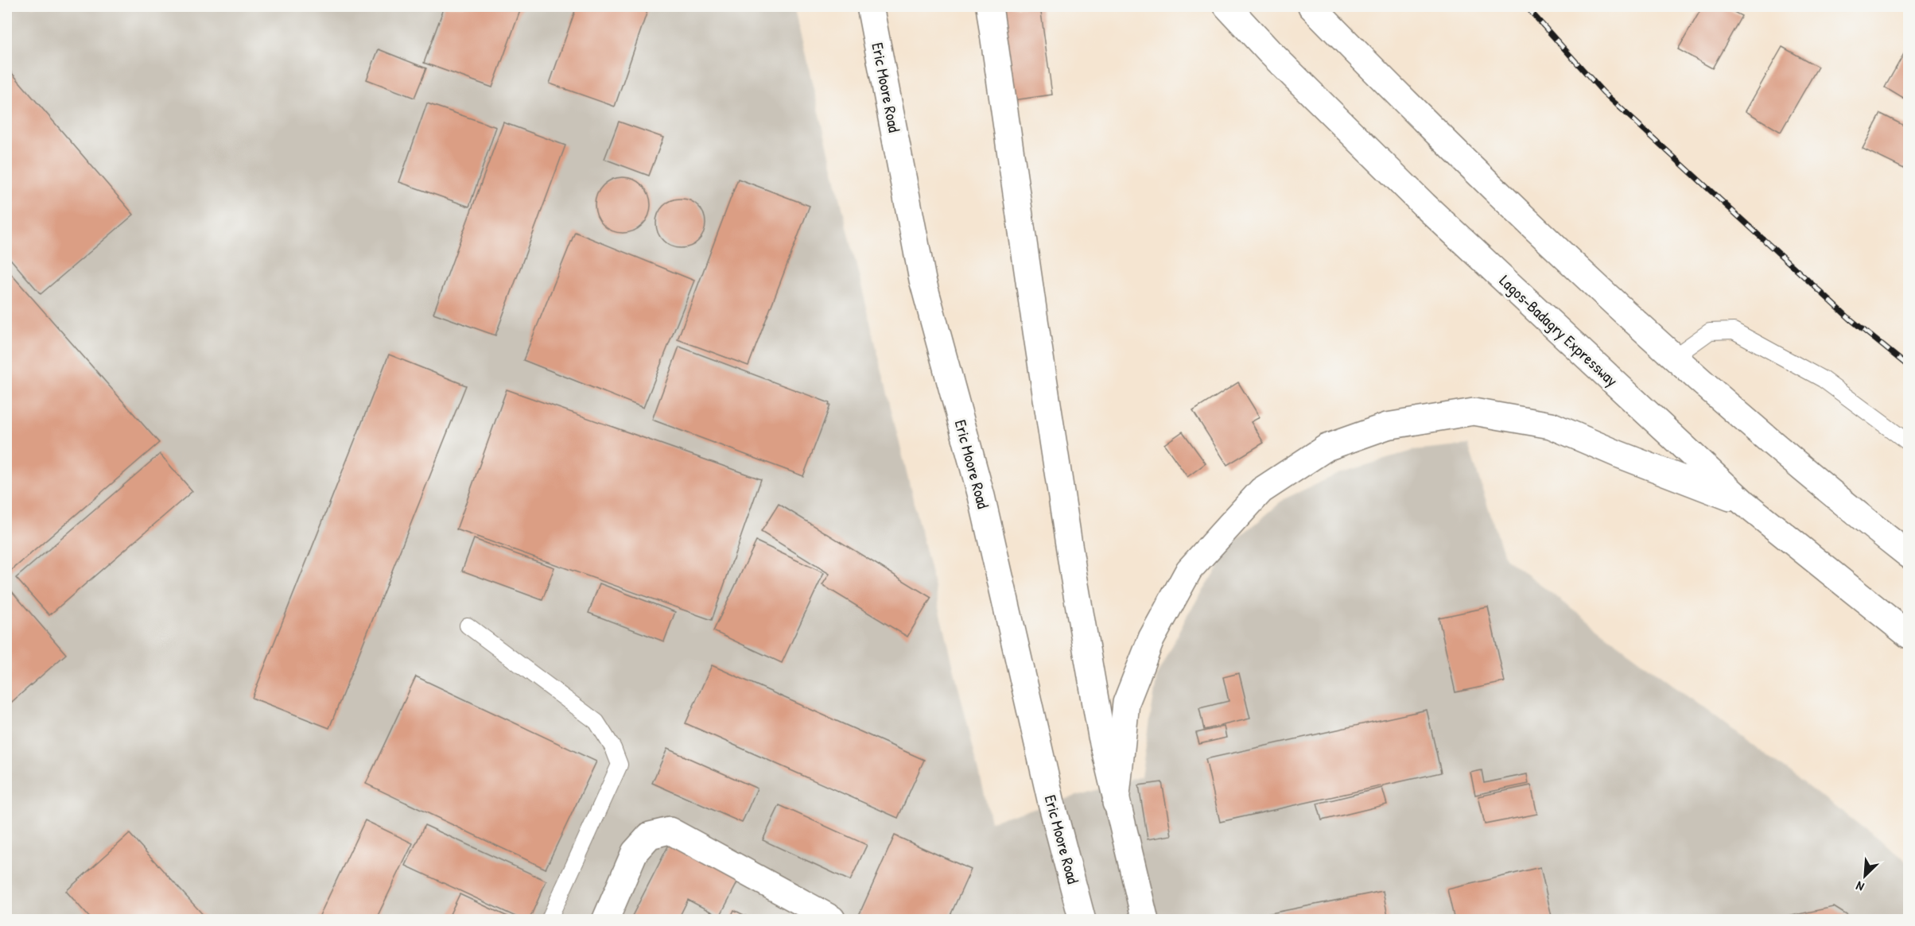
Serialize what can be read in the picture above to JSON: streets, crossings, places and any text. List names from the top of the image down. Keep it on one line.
{"streets":{"main road":["Eric Moore Road","Lagos-Badagry Expressway"]},"north":"bottom left"}
